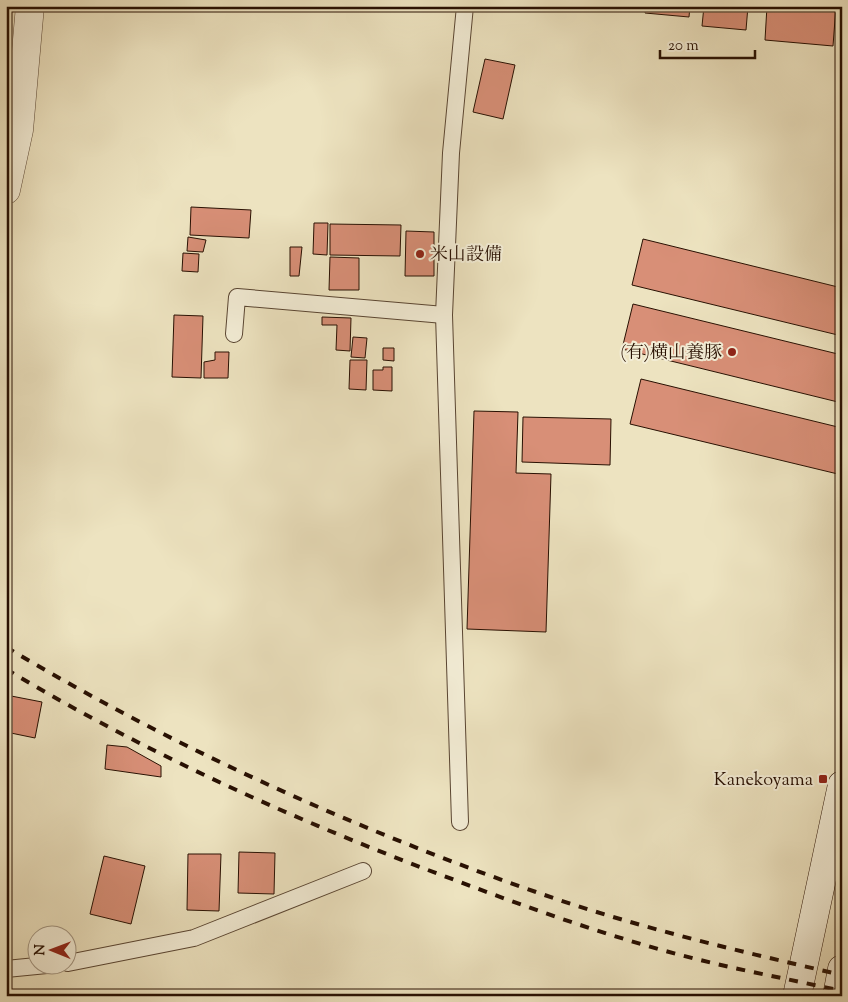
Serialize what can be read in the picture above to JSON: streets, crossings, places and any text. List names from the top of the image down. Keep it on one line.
{"places":{"other":["米山設備","(有)横山養豚"],"transit":["Kanekoyama"]},"scale_bar":"20 m","north":"left"}
